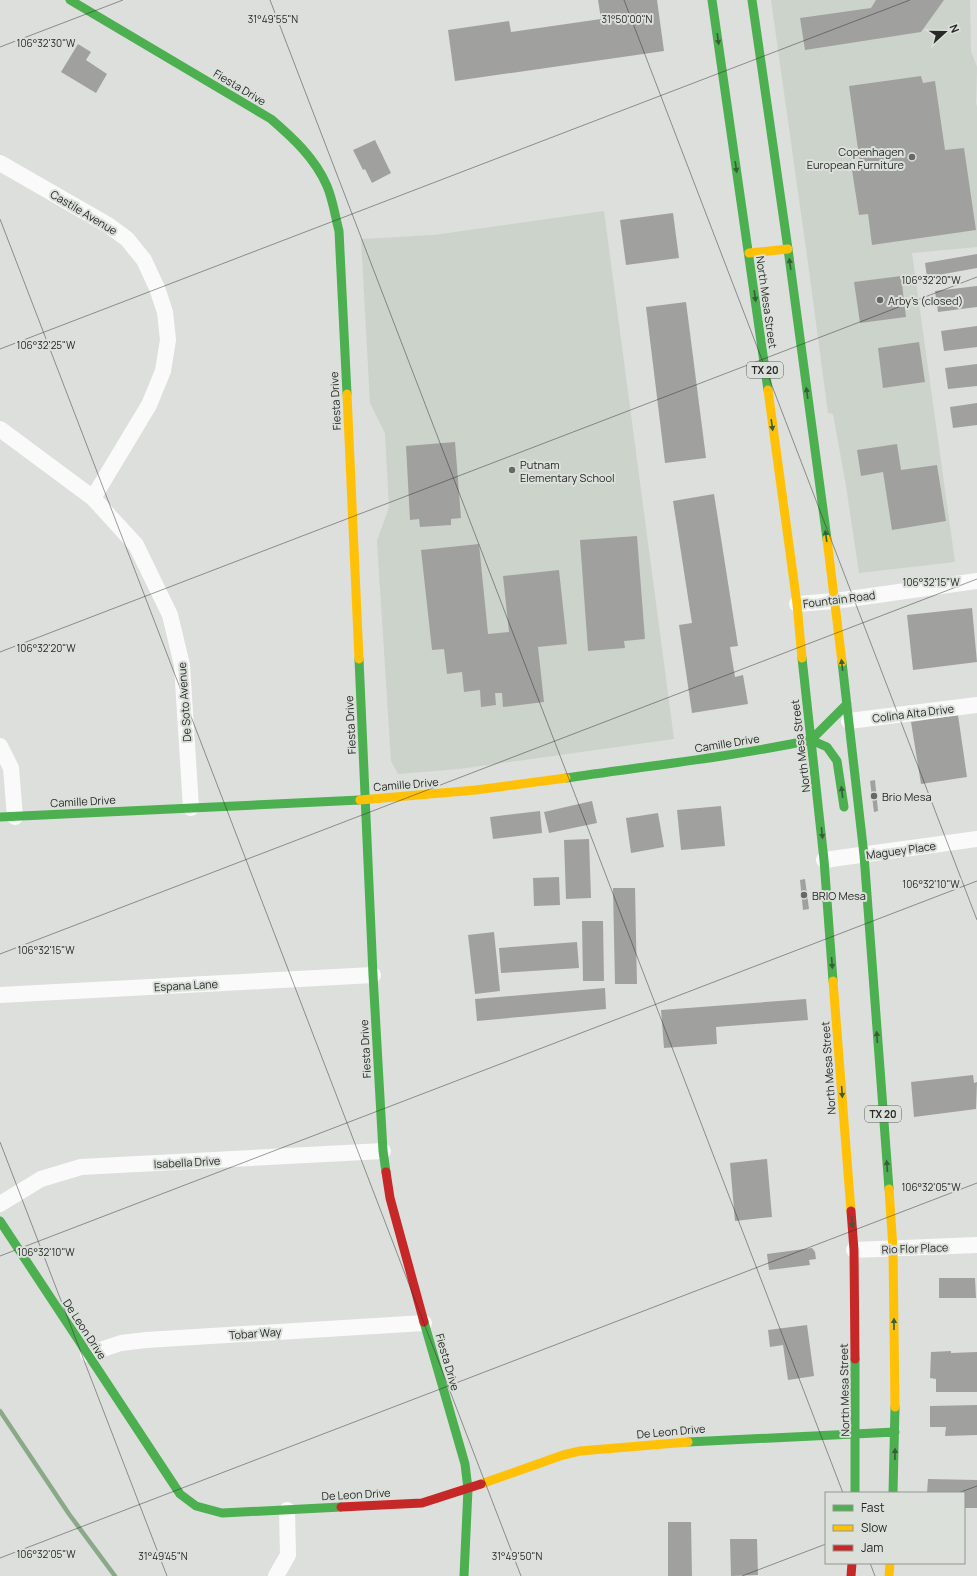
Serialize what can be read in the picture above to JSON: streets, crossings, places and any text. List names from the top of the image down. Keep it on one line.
{"streets":{"street":["Fiesta Drive","Castile Avenue","North Mesa Street","TX 20","Fountain Road","De Soto Avenue","Colina Alta Drive","Camille Drive","Maguey Place","Espana Lane","Isabella Drive","Rio Flor Place","De Leon Drive","Tobar Way"]},"crossings":[["Fiesta Drive","Camille Drive"],["Fiesta Drive","Espana Lane"],["Fiesta Drive","Isabella Drive"],["Fiesta Drive","De Leon Drive"],["Fiesta Drive","Tobar Way"],["Castile Avenue","De Soto Avenue"],["North Mesa Street","Fountain Road"],["North Mesa Street","Camille Drive"],["North Mesa Street","Maguey Place"],["North Mesa Street","Rio Flor Place"],["North Mesa Street","De Leon Drive"],["TX 20","Fountain Road"],["TX 20","Colina Alta Drive"],["TX 20","Maguey Place"],["TX 20","Rio Flor Place"],["TX 20","De Leon Drive"],["De Soto Avenue","Camille Drive"],["De Leon Drive","Tobar Way"]],"places":["Copenhagen European Furniture","Arby's (closed)","Putnam Elementary School","Brio Mesa","BRIO Mesa"],"legend":["Fast","Slow","Jam"],"north":"right","coordinates":["31°49'55\"N","31°50'00\"N","106°32'30\"W","106°32'20\"W","106°32'25\"W","106°32'15\"W","106°32'10\"W","106°32'05\"W","31°49'45\"N","31°49'50\"N"]}
